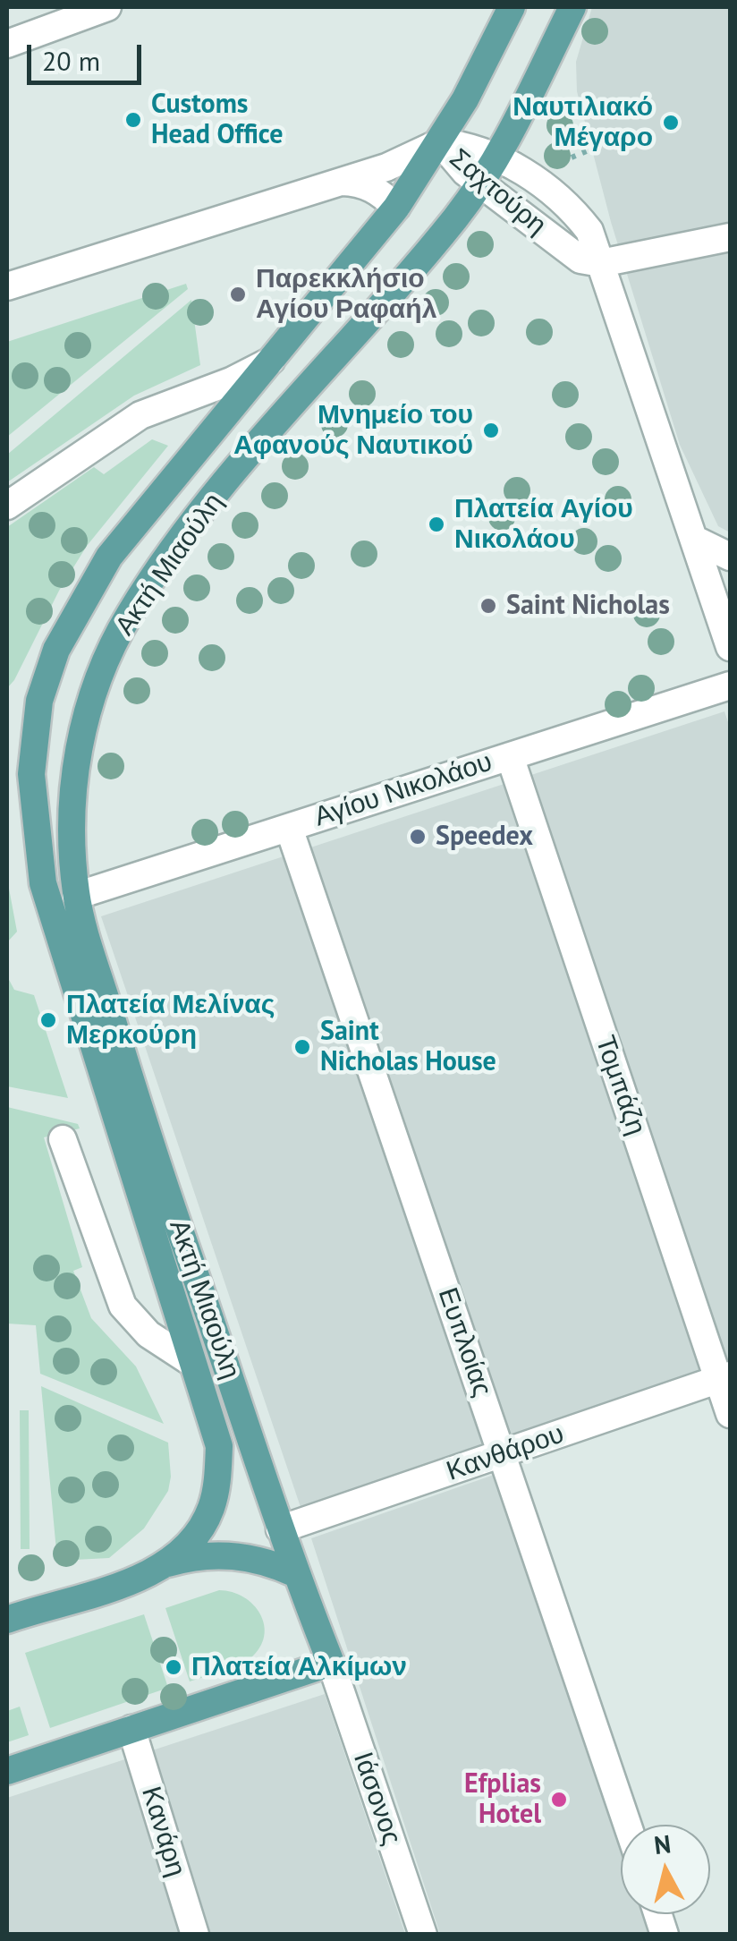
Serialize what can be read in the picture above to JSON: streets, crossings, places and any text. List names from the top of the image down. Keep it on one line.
{"streets":{"main road":["Ακτή Μιαούλη"],"street":["Σαχτούρη","Αγίου Νικολάου","Τομπάζη","Ευπλοίας","Κανθάρου","Ιάσονος","Κανάρη"]},"crossings":[["Σαχτούρη","Ακτή Μιαούλη"],["Ακτή Μιαούλη","Αγίου Νικολάου"],["Ακτή Μιαούλη","Κανθάρου"],["Ακτή Μιαούλη","Ιάσονος"],["Αγίου Νικολάου","Τομπάζη"],["Αγίου Νικολάου","Ευπλοίας"],["Τομπάζη","Κανθάρου"],["Ευπλοίας","Κανθάρου"]],"places":["Customs Head Office","Ναυτιλιακό Μέγαρο","Παρεκκλήσιο Αγίου Ραφαήλ","Μνημείο του Αφανούς Ναυτικού","Πλατεία Αγίου Νικολάου","Saint Nicholas","Speedex","Πλατεία Μελίνας Μερκούρη","Saint Nicholas House","Πλατεία Αλκίμων","Efplias Hotel"],"scale_bar":"20 m","north":"top"}
